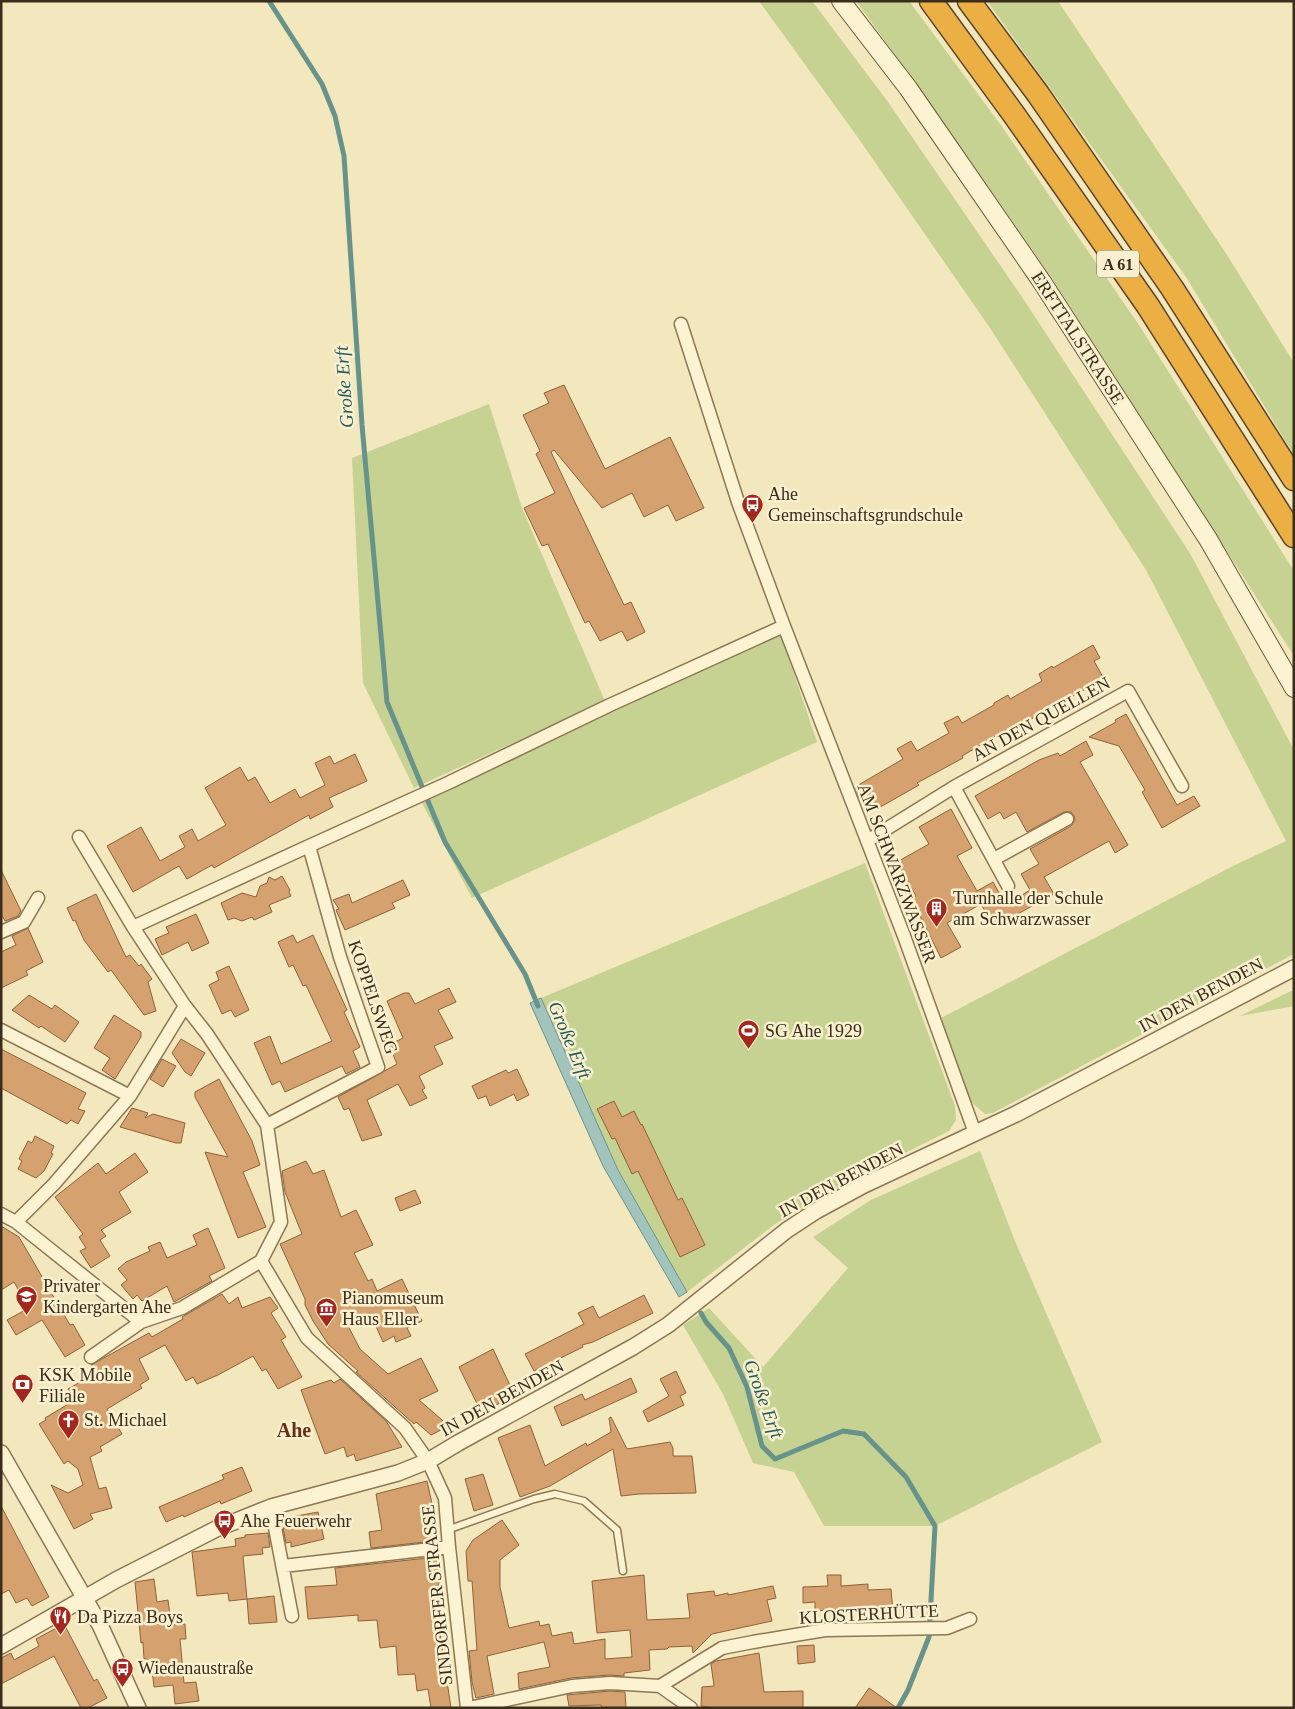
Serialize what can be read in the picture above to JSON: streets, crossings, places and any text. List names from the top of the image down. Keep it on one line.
{"streets":{"highway":["A 61"],"main road":["ERFTTALSTRASSE"],"street":["AN DEN QUELLEN","AM SCHWARZWASSER","IN DEN BENDEN","KOPPELSWEG","SINDORFER STRASSE","KLOSTERHÜTTE"]},"crossings":[["AN DEN QUELLEN","AM SCHWARZWASSER"],["AM SCHWARZWASSER","IN DEN BENDEN"],["IN DEN BENDEN","SINDORFER STRASSE"]],"districts":["Ahe"],"water":["Große Erft"],"places":{"bus stop":["Ahe Gemeinschaftsgrundschule","Ahe Feuerwehr","Wiedenaustraße"],"building":["Turnhalle der Schule am Schwarzwasser"],"sports":["SG Ahe 1929"],"school or university":["Privater Kindergarten Ahe"],"museum":["Pianomuseum Haus Eller"],"bank":["KSK Mobile Filiale"],"church":["St. Michael"],"restaurant":["Da Pizza Boys"]}}
